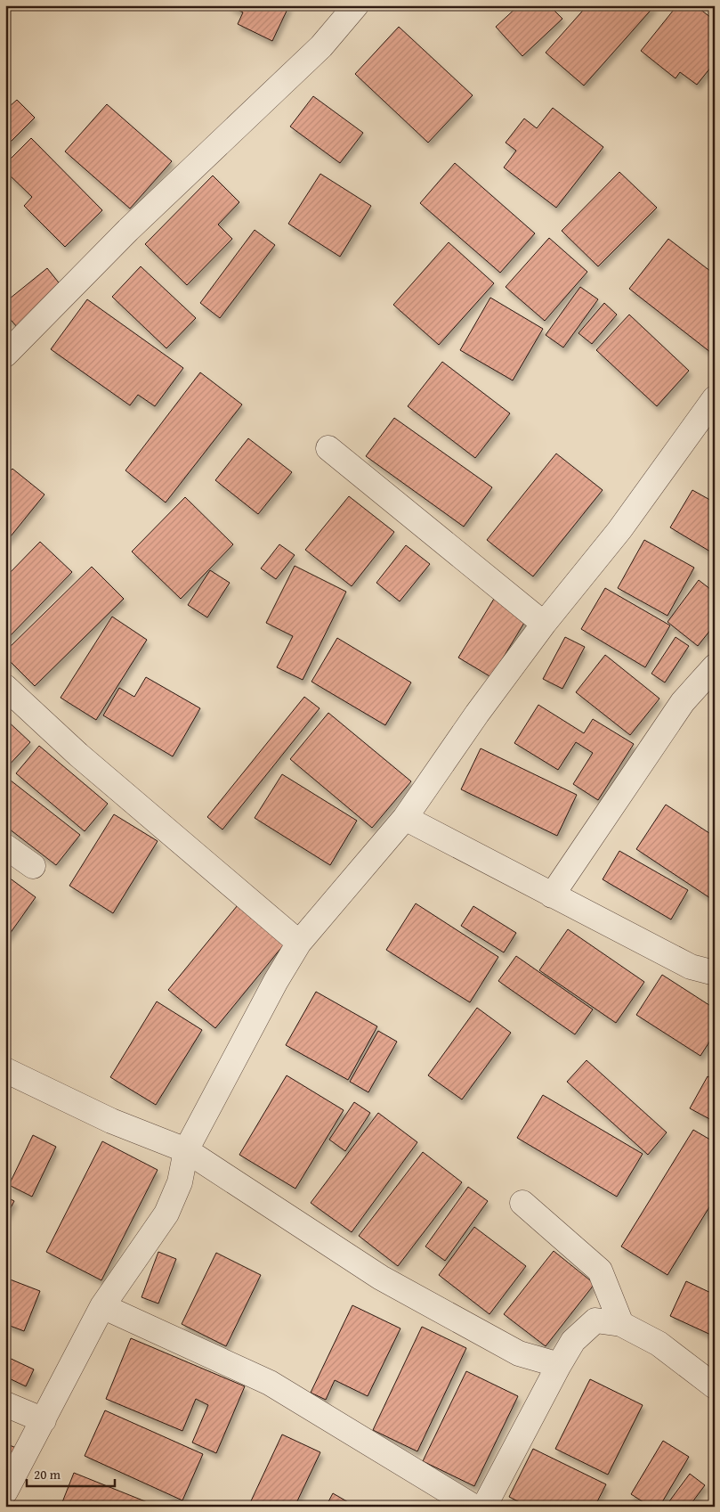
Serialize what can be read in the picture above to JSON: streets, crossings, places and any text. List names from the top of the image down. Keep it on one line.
{"scale_bar":"20 m"}
